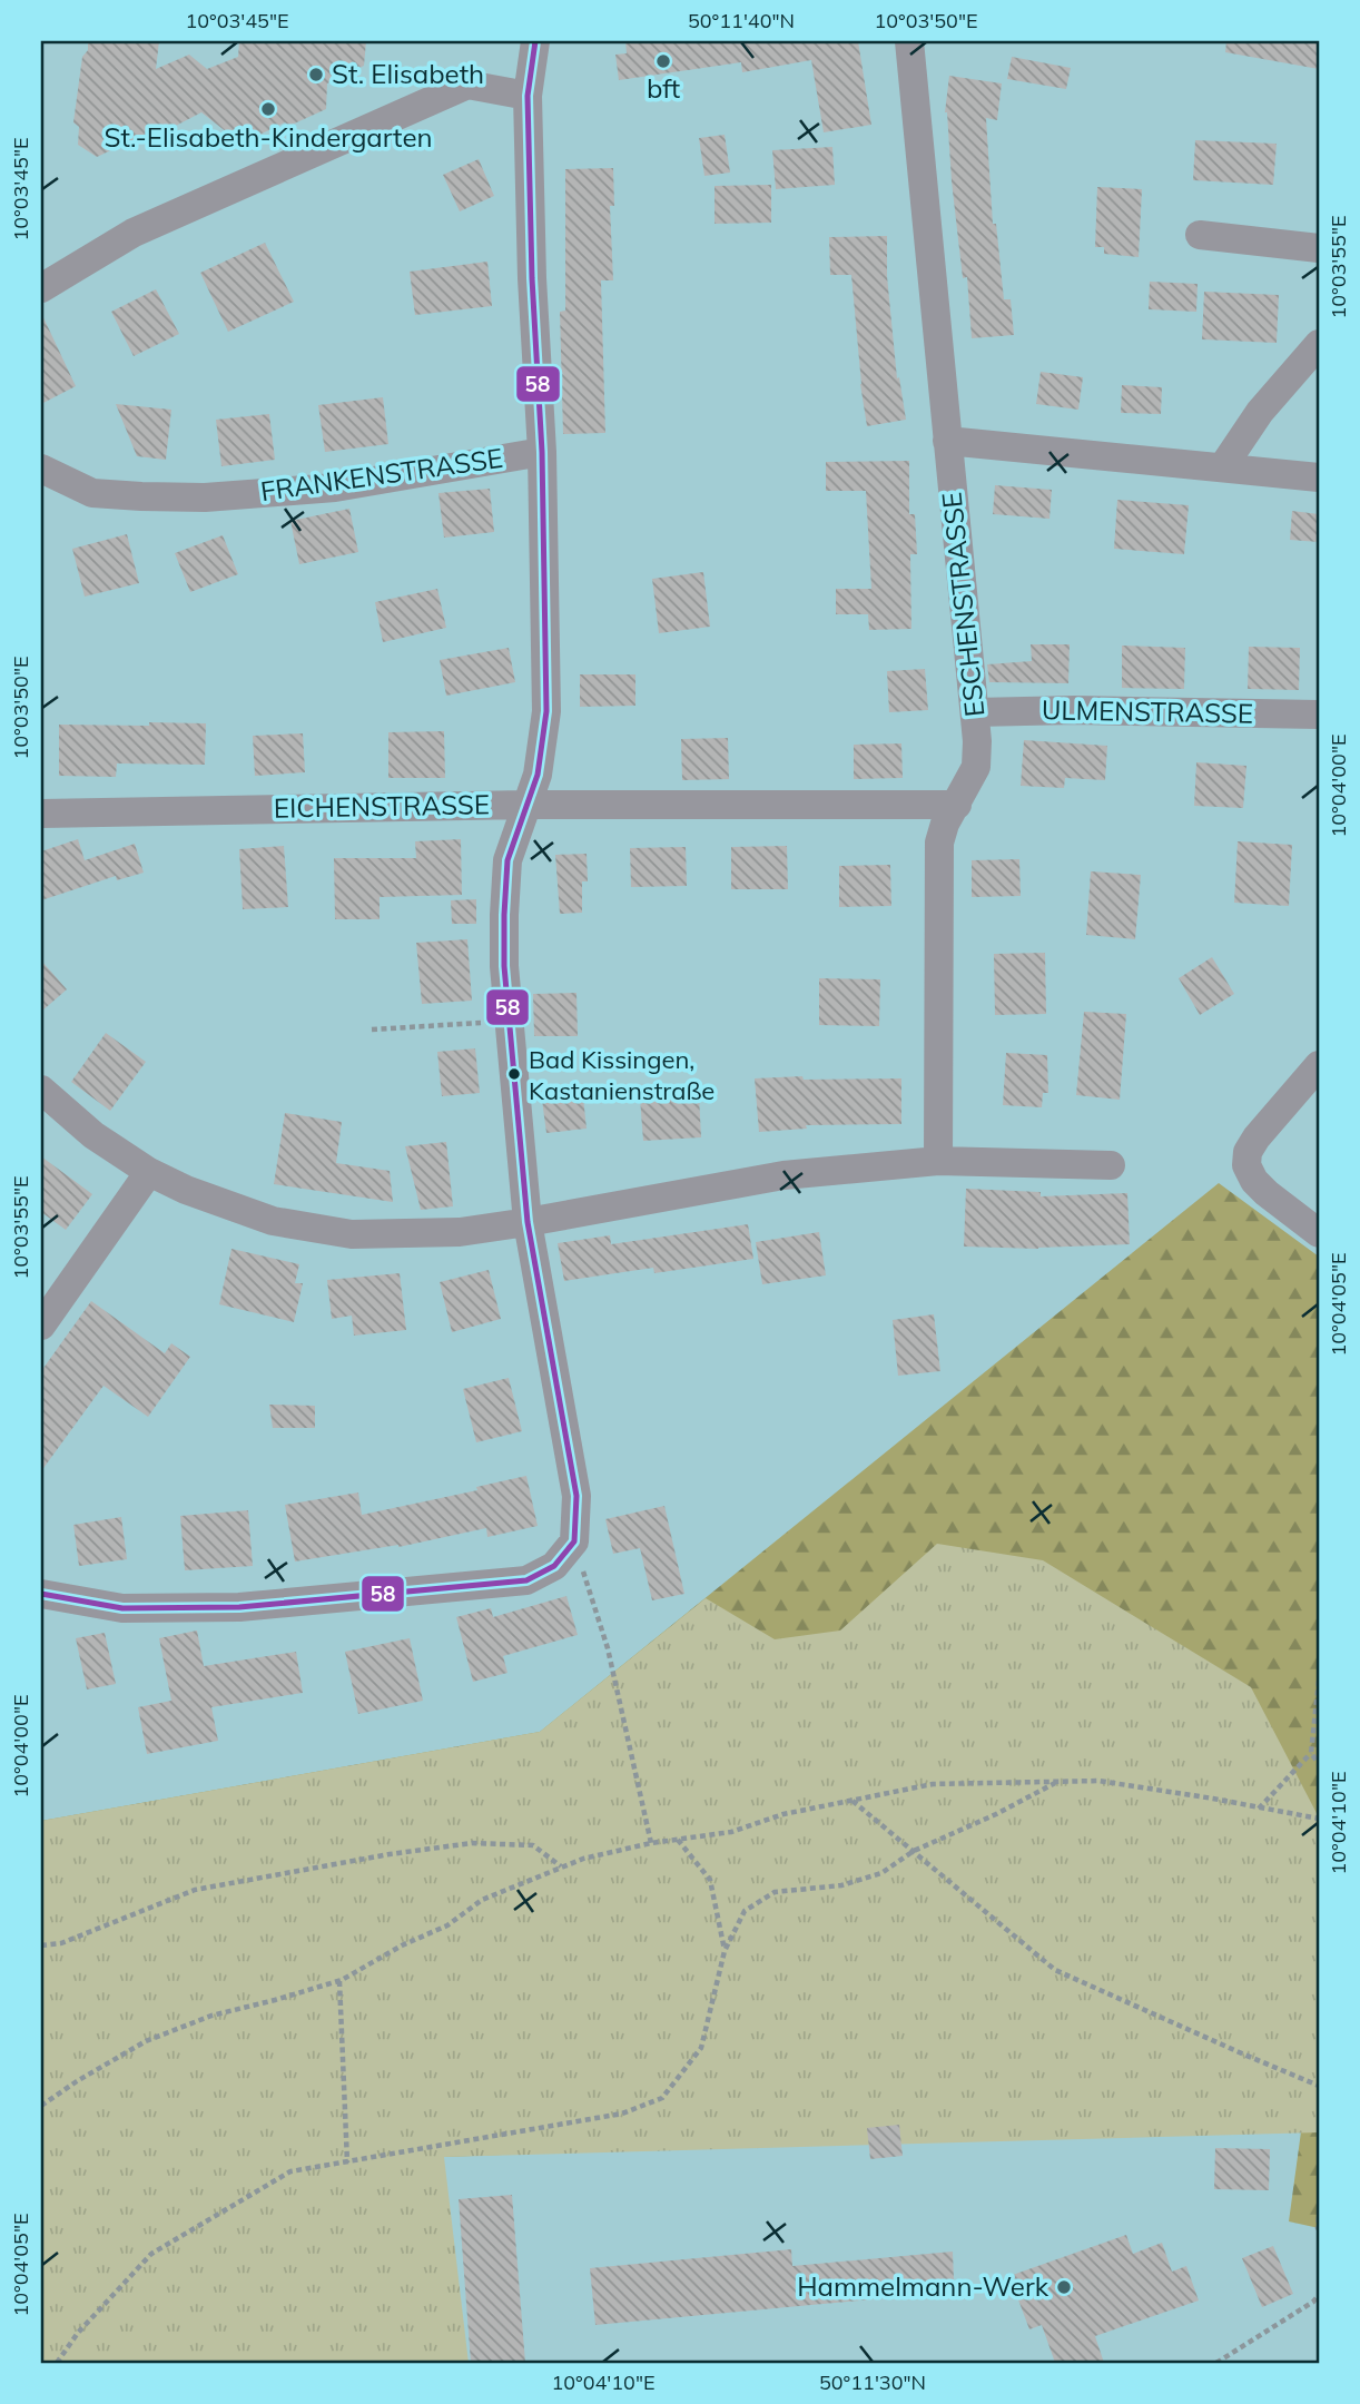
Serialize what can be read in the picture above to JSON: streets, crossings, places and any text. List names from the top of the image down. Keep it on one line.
{"streets":{"street":["FRANKENSTRASSE","ESCHENSTRASSE","ULMENSTRASSE","EICHENSTRASSE"]},"crossings":[["ESCHENSTRASSE","ULMENSTRASSE"],["ESCHENSTRASSE","EICHENSTRASSE"]],"places":["bft","St. Elisabeth","St.-Elisabeth-Kindergarten","Bad Kissingen, Kastanienstraße","Hammelmann-Werk"],"lines":["transit line 58"],"coordinates":["10°03'45\"E","50°11'40\"N","10°03'50\"E","10°03'55\"E","10°04'00\"E","10°04'05\"E","10°04'10\"E","50°11'30\"N"]}
